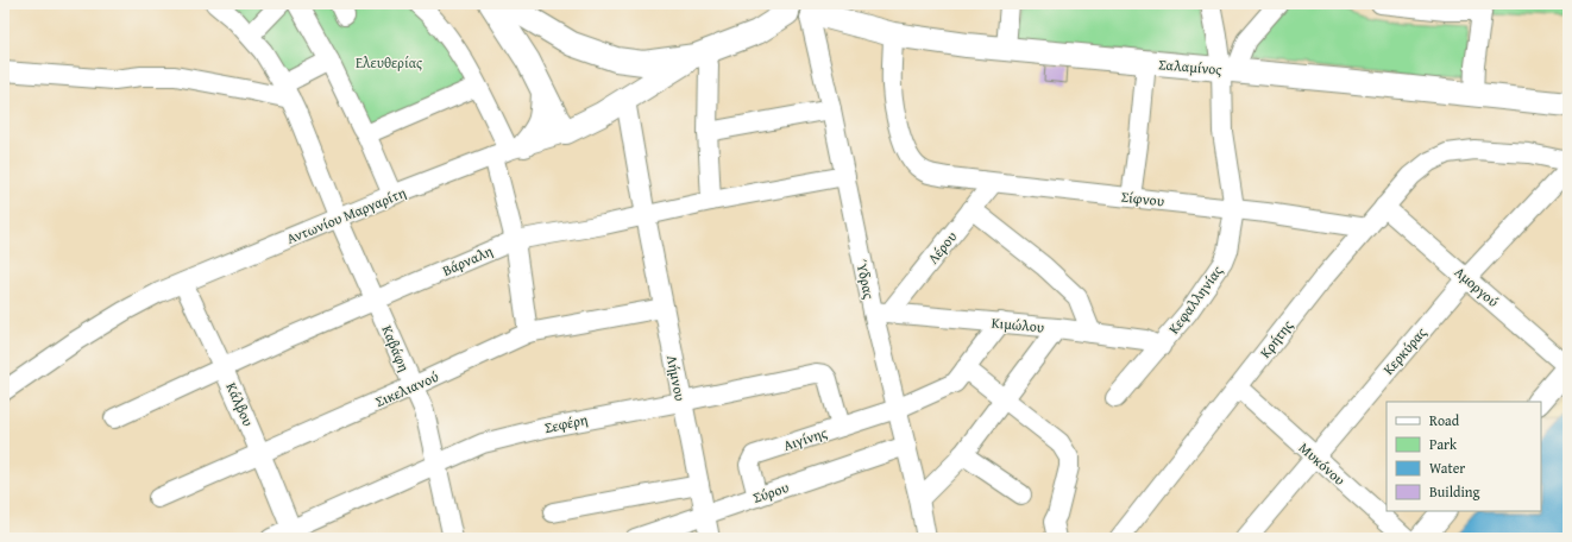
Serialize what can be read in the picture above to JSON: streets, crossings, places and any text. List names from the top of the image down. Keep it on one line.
{"streets":{"main road":["Σαλαμίνος","Αντωνίου Μαργαρίτη"],"street":["Σίφνου","Λέρου","Βάρναλη","Ύδρας","Αμοργού","Κεφαλληνίας","Κιμώλου","Κρήτης","Καβάφη","Κερκύρας","Λήμνου","Σικελιανού","Κάλβου","Σεφέρη","Αιγίνης","Μυκόνου","Σύρου"]},"crossings":[["Σαλαμίνος","Σίφνου"],["Σαλαμίνος","Ύδρας"],["Σαλαμίνος","Κεφαλληνίας"],["Σίφνου","Λέρου"],["Σίφνου","Κεφαλληνίας"],["Σίφνου","Κρήτης"],["Αντωνίου Μαργαρίτη","Καβάφη"],["Αντωνίου Μαργαρίτη","Λήμνου"],["Αντωνίου Μαργαρίτη","Κάλβου"],["Λέρου","Ύδρας"],["Λέρου","Κιμώλου"],["Βάρναλη","Ύδρας"],["Βάρναλη","Καβάφη"],["Βάρναλη","Λήμνου"],["Βάρναλη","Κάλβου"],["Ύδρας","Κιμώλου"],["Ύδρας","Αιγίνης"],["Ύδρας","Σύρου"],["Αμοργού","Κρήτης"],["Αμοργού","Κερκύρας"],["Κεφαλληνίας","Κιμώλου"],["Κιμώλου","Αιγίνης"],["Κρήτης","Μυκόνου"],["Καβάφη","Σικελιανού"],["Καβάφη","Σεφέρη"],["Κερκύρας","Μυκόνου"],["Λήμνου","Σικελιανού"],["Λήμνου","Σεφέρη"],["Λήμνου","Σύρου"],["Σικελιανού","Κάλβου"],["Κάλβου","Σεφέρη"],["Σεφέρη","Αιγίνης"],["Αιγίνης","Σύρου"]],"parks":["Ελευθερίας"],"legend":["Road","Park","Water","Building"]}
